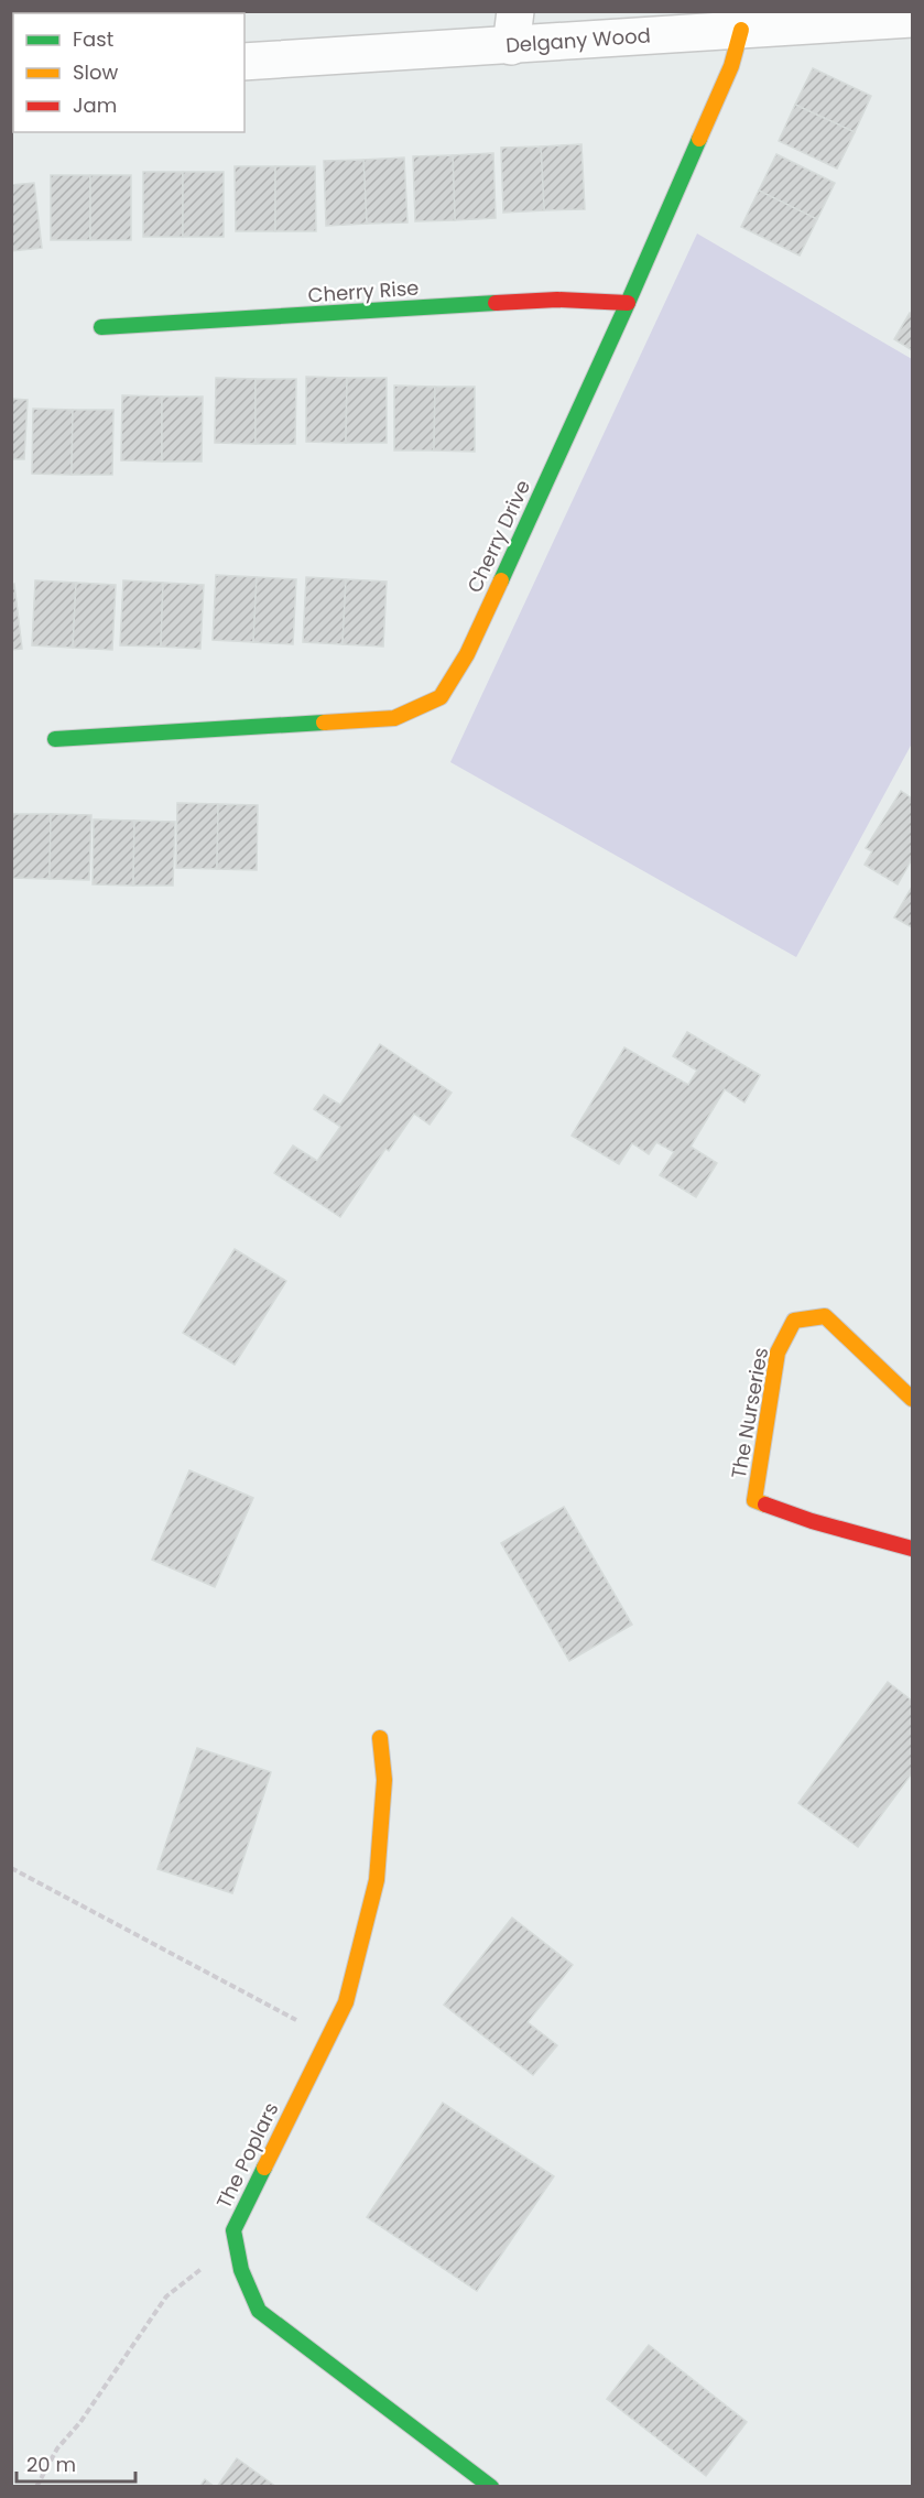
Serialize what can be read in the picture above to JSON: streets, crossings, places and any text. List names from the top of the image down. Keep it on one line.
{"streets":{"street":["Delgany Wood","Cherry Rise","Cherry Drive","The Nurseries","The Poplars"]},"crossings":[["Delgany Wood","Cherry Drive"],["Cherry Rise","Cherry Drive"]],"legend":["Fast","Slow","Jam"],"scale_bar":"20 m"}
